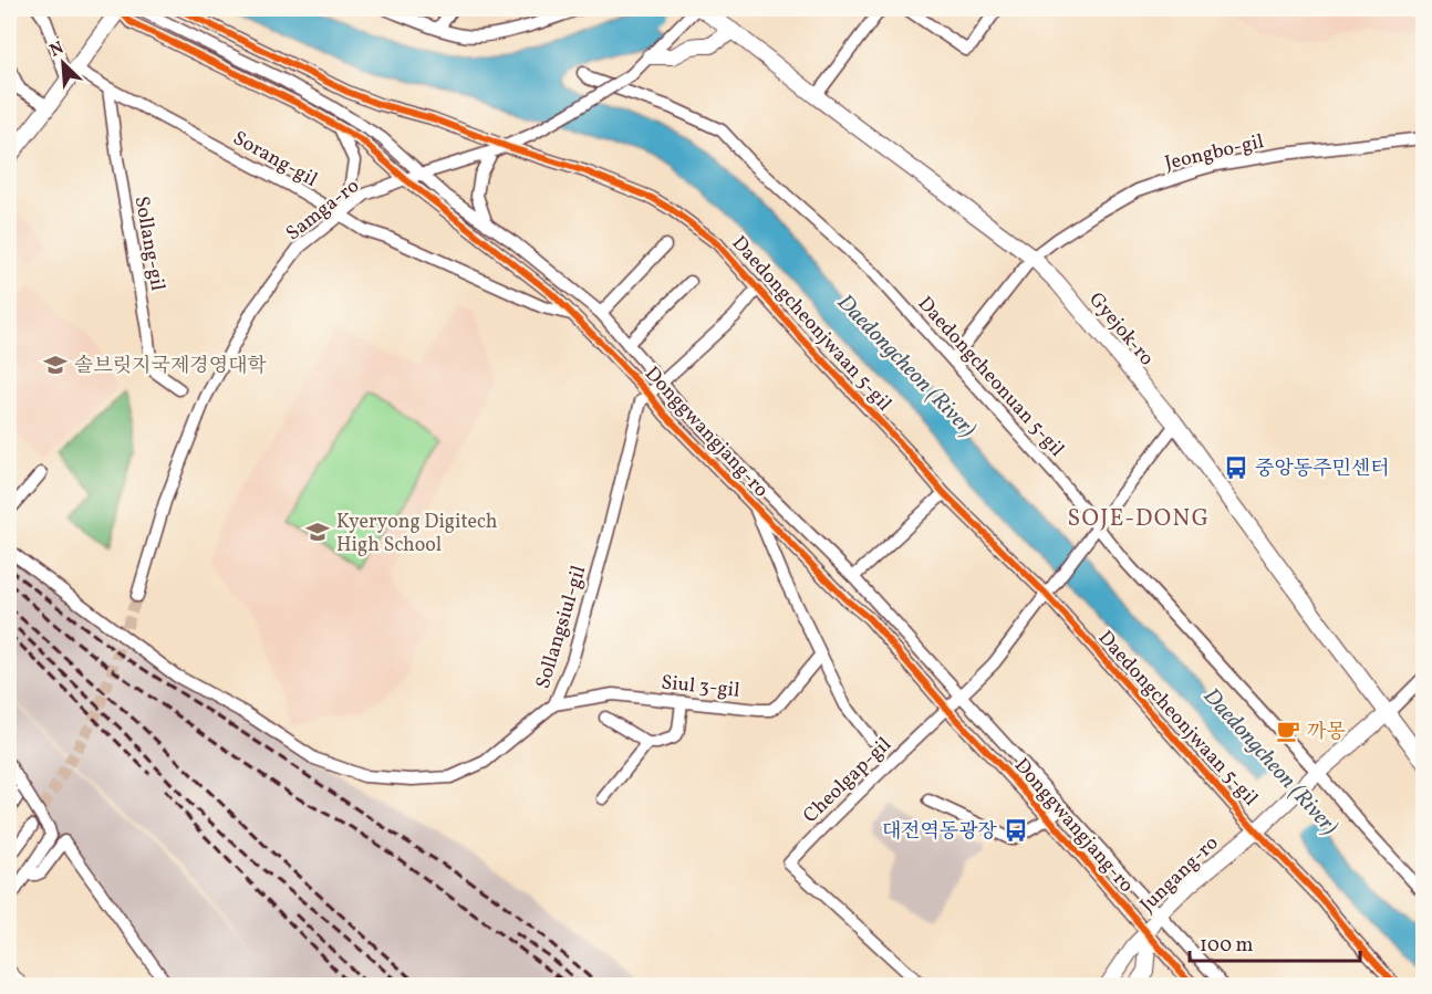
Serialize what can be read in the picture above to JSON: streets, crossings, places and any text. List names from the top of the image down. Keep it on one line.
{"streets":{"main road":["Gyejok-ro","Jungang-ro"],"street":["Jeongbo-gil","Sorang-gil","Samga-ro","Sollang-gil","Daedongcheonjwaan 5-gil","Daedongcheonuan 5-gil","Donggwangjang-ro","Sollangsiul-gil","Siul 3-gil","Cheolgap-gil"]},"crossings":[["Jeongbo-gil","Gyejok-ro"],["Jeongbo-gil","Daedongcheonuan 5-gil"],["Sorang-gil","Samga-ro"],["Sorang-gil","Sollang-gil"],["Sorang-gil","Donggwangjang-ro"],["Samga-ro","Gyejok-ro"],["Samga-ro","Donggwangjang-ro"],["Daedongcheonjwaan 5-gil","Sollangsiul-gil"],["Daedongcheonjwaan 5-gil","Cheolgap-gil"],["Daedongcheonjwaan 5-gil","Jungang-ro"],["Gyejok-ro","Jungang-ro"],["Daedongcheonuan 5-gil","Cheolgap-gil"],["Daedongcheonuan 5-gil","Jungang-ro"],["Donggwangjang-ro","Sollangsiul-gil"],["Donggwangjang-ro","Cheolgap-gil"],["Donggwangjang-ro","Jungang-ro"],["Sollangsiul-gil","Siul 3-gil"]],"districts":["SOJE-DONG"],"water":["Daedongcheon (River)"],"places":{"school or university":["솔브릿지국제경영대학","Kyeryong Digitech High School"],"bus stop":["중앙동주민센터","대전역동광장"],"cafe":["까몽"]},"scale_bar":"100 m","north":"top left"}
